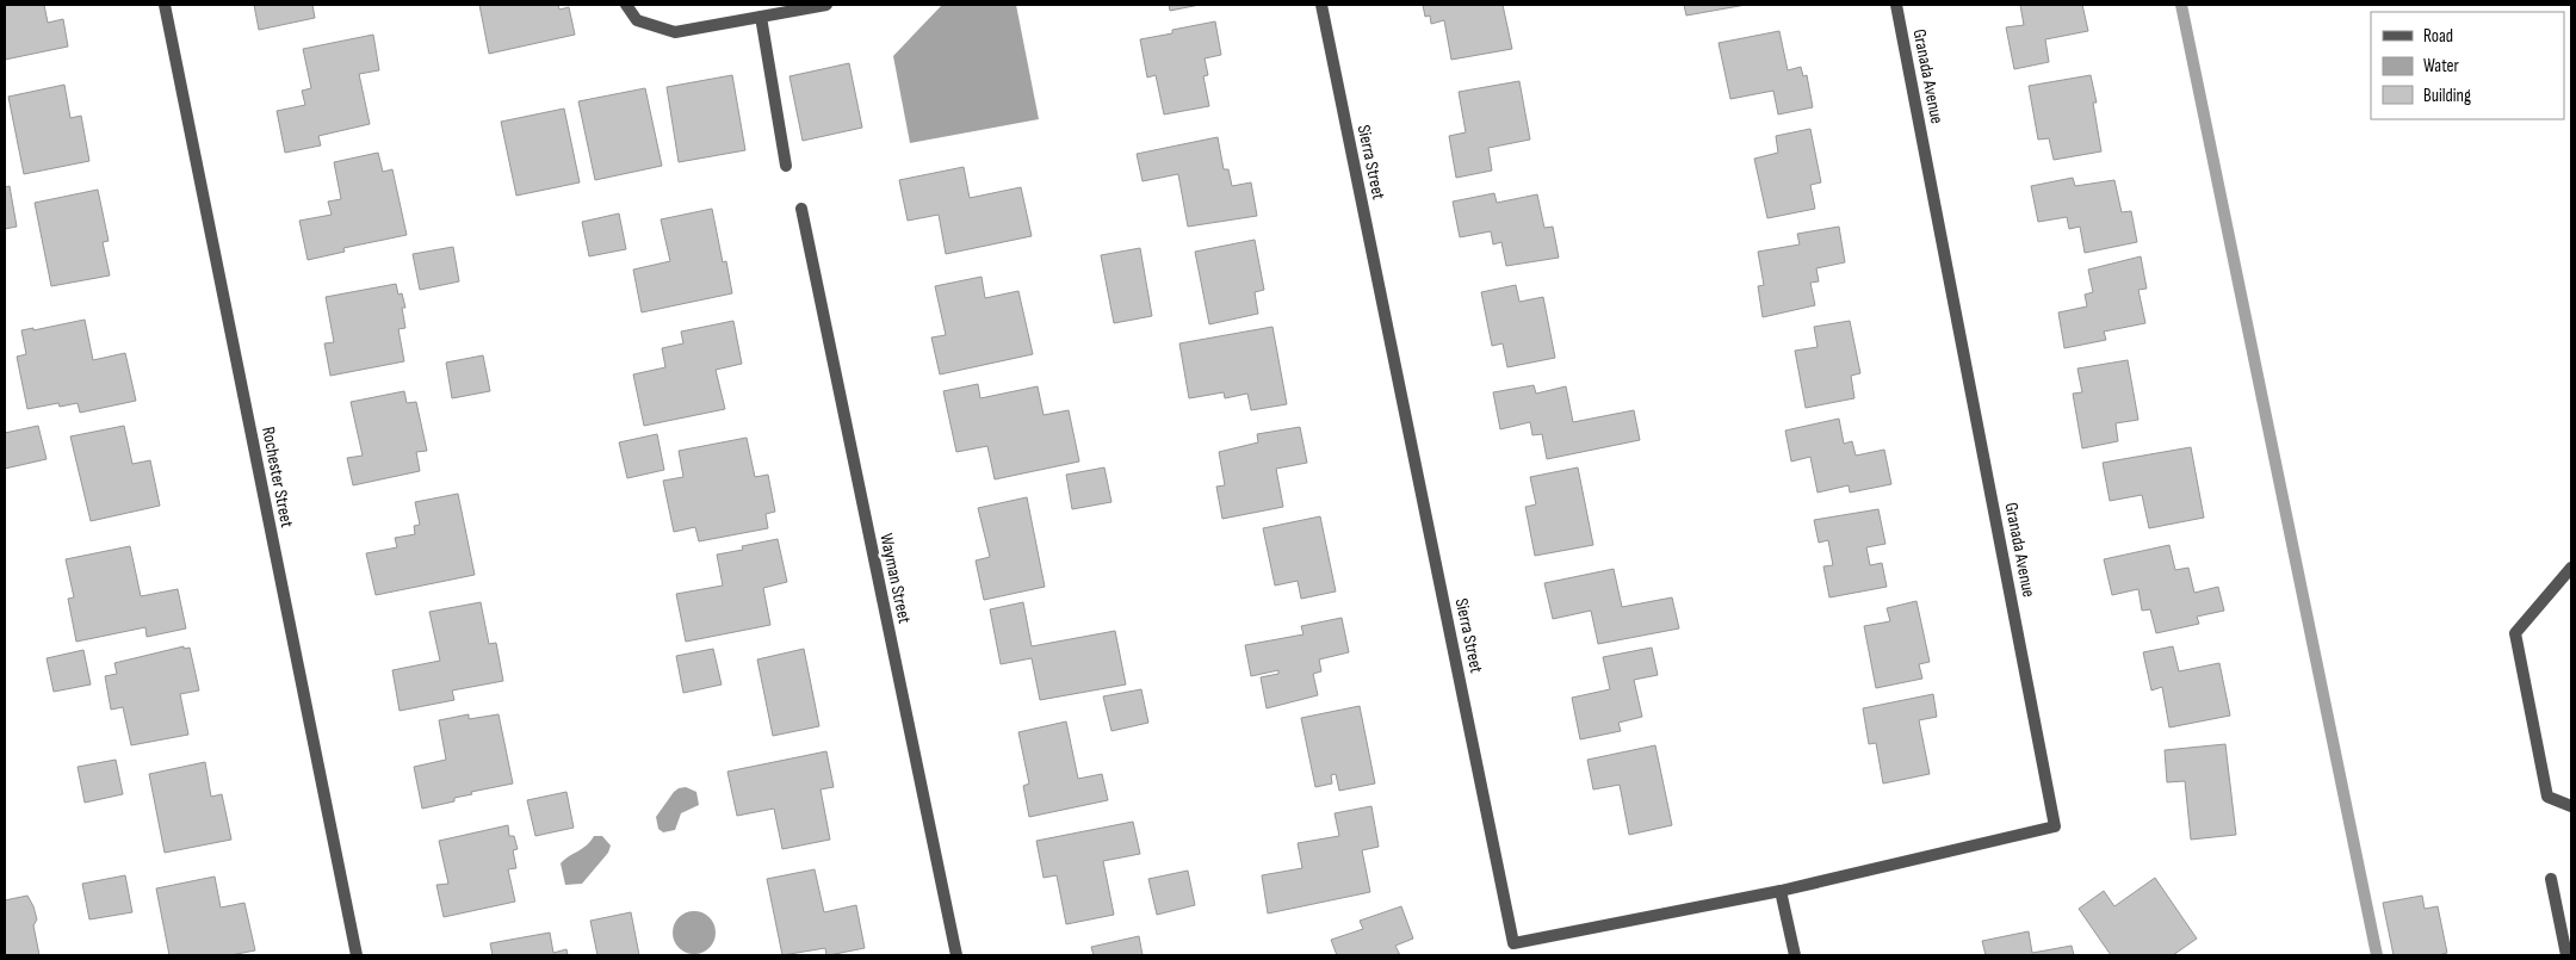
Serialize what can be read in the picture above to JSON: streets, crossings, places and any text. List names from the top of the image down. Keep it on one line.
{"streets":{"street":["Granada Avenue","Sierra Street","Rochester Street","Wayman Street"]},"crossings":[["Granada Avenue","Sierra Street"]],"legend":["Road","Water","Building"]}
